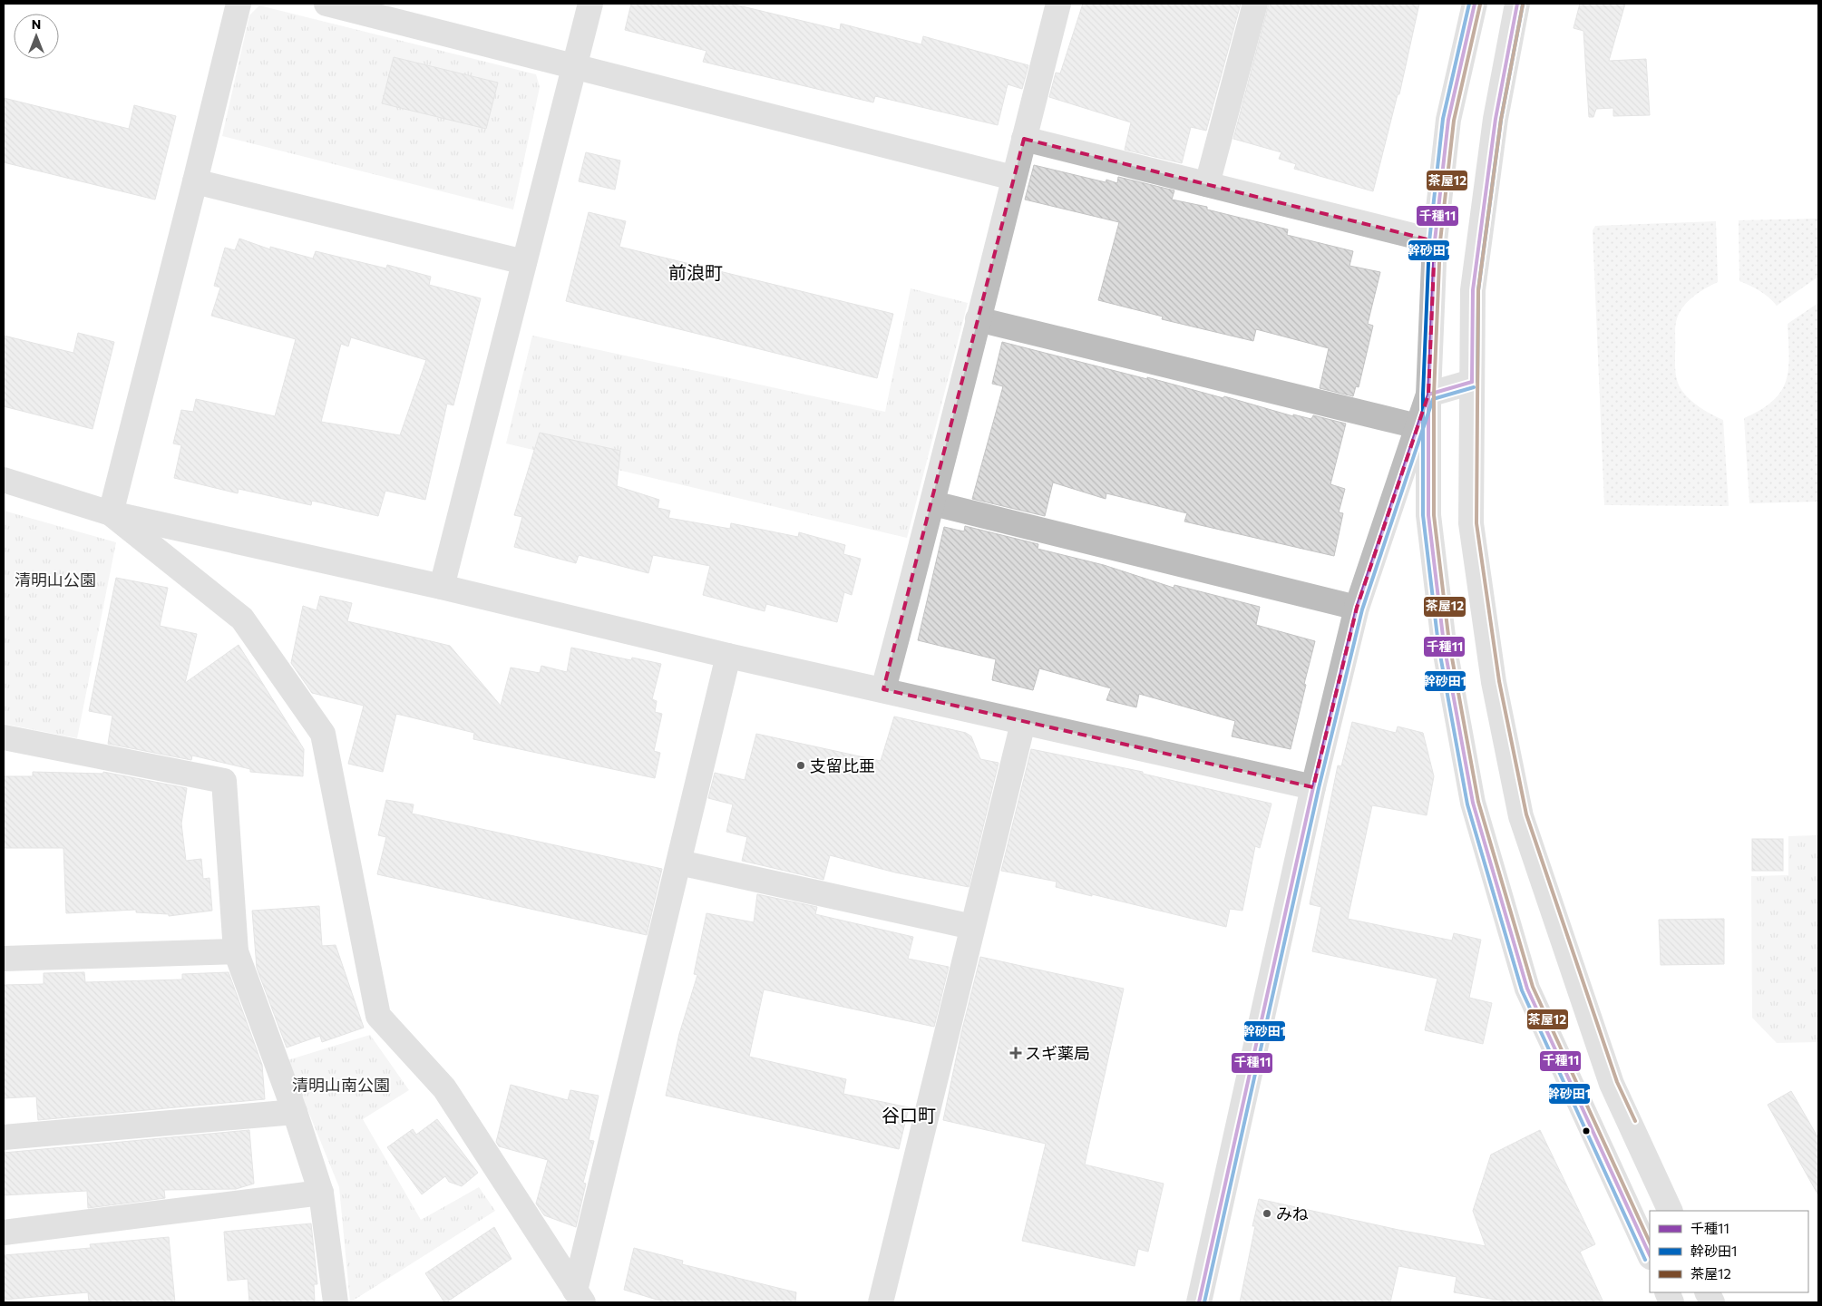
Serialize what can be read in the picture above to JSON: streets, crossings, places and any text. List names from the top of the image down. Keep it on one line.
{"districts":["前浪町","谷口町"],"parks":["清明山公園","清明山南公園"],"places":{"other":["支留比亜","みね"],"health":["スギ薬局"]},"lines":["transit line 千種11","transit line 幹砂田1","transit line 茶屋12"],"legend":["千種11","幹砂田1","茶屋12"],"north":"top"}
